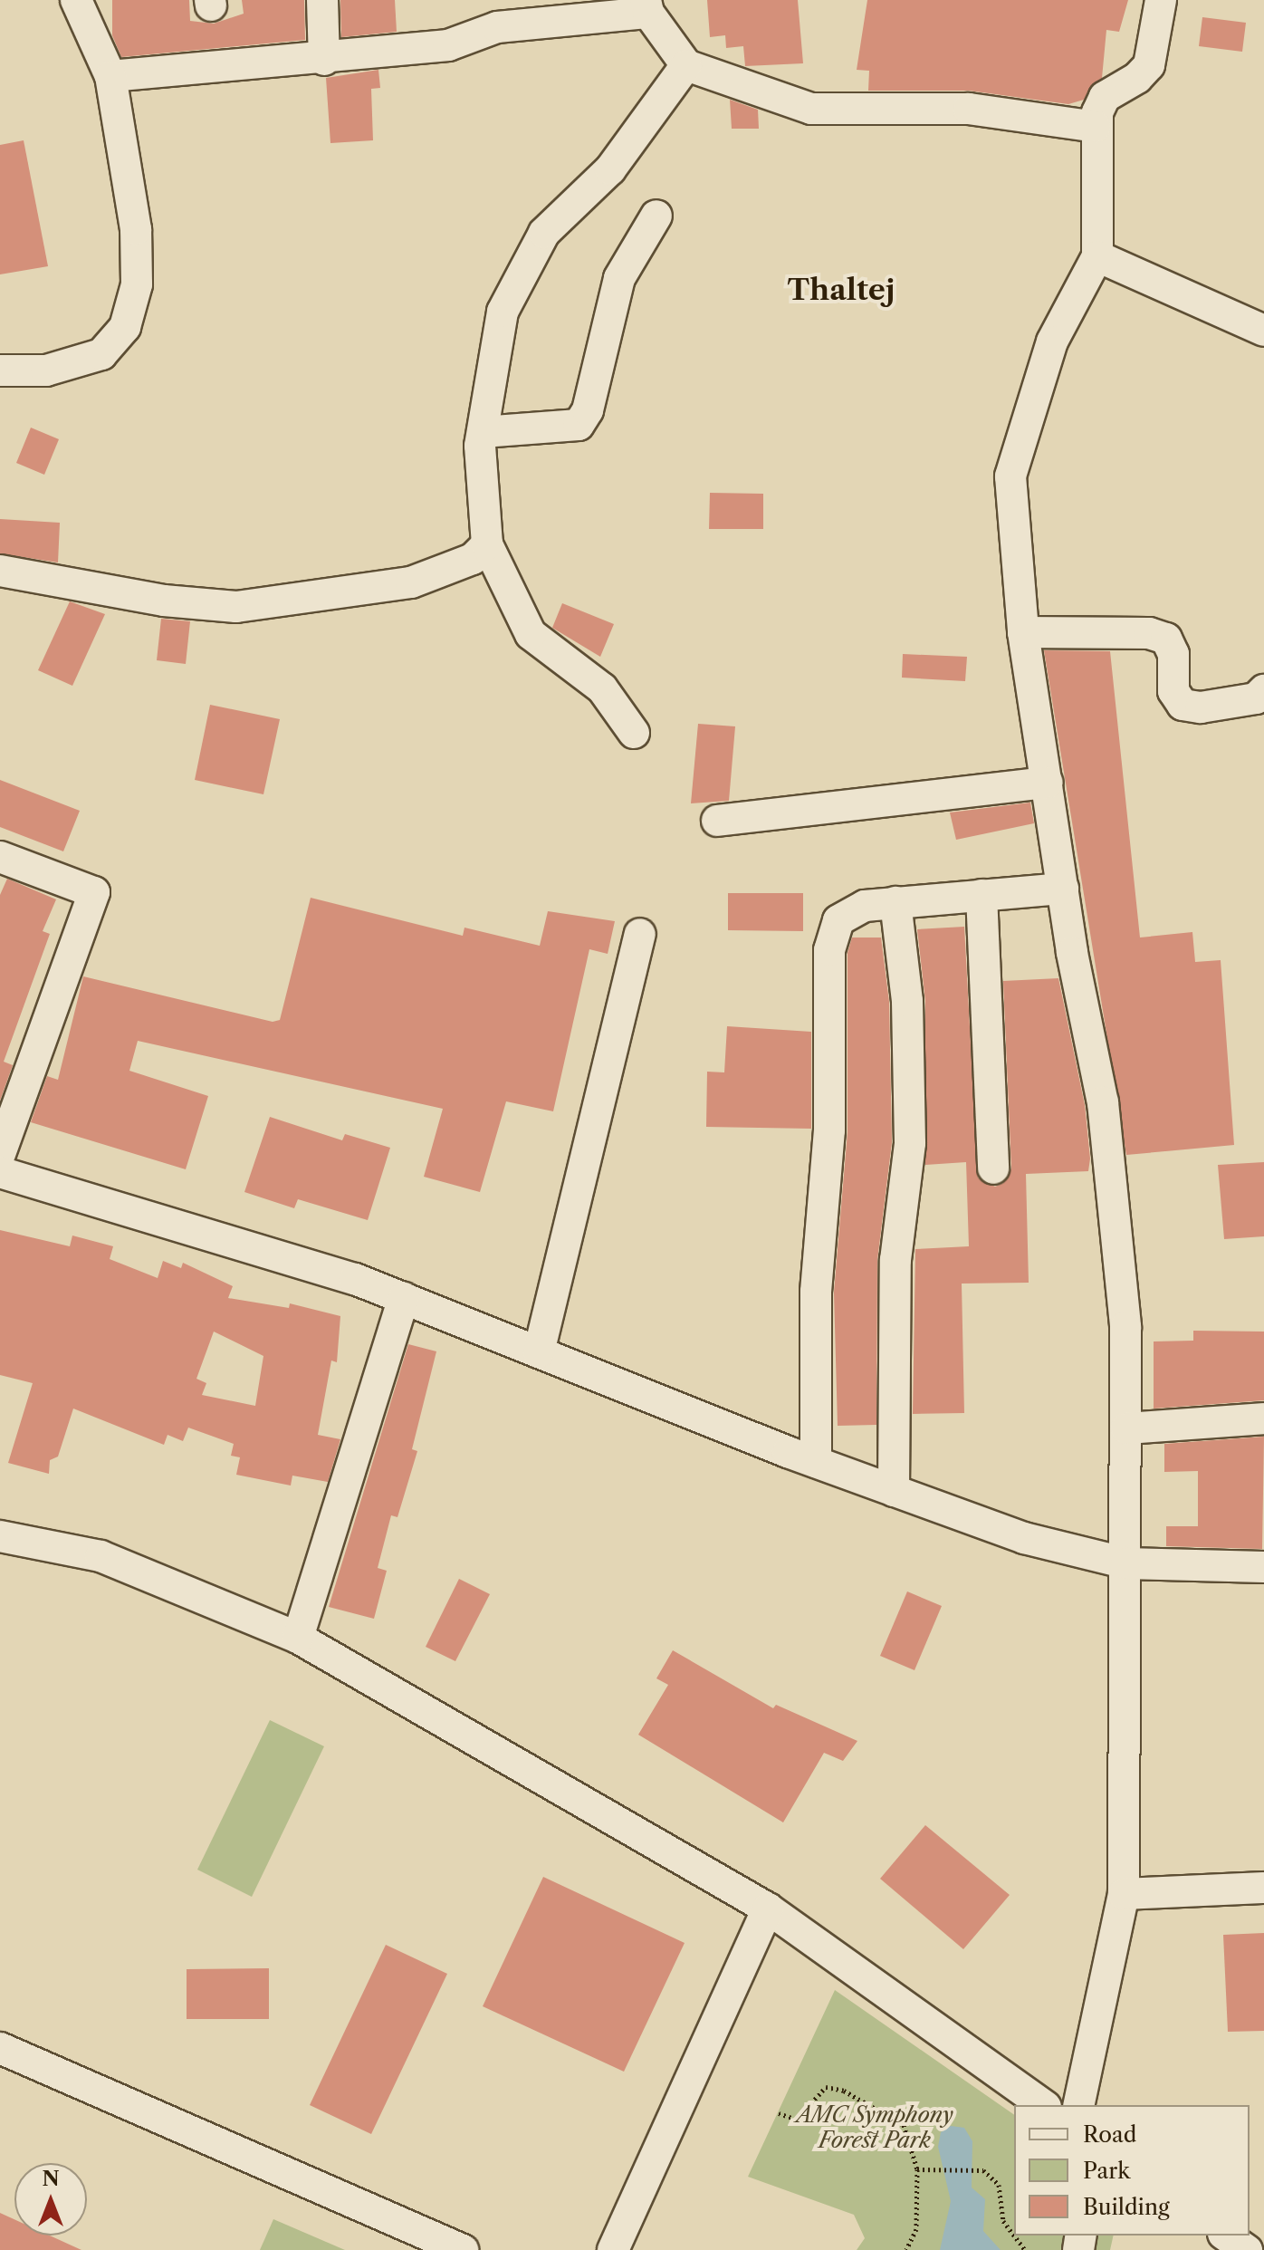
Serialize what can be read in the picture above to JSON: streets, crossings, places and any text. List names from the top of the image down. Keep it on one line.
{"districts":["Thaltej"],"parks":["AMC Symphony Forest Park"],"legend":["Road","Park","Building"],"north":"top"}
